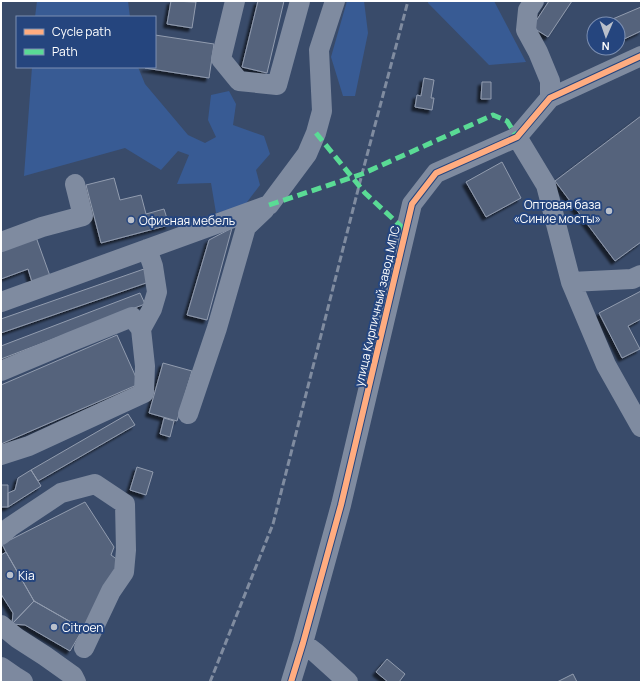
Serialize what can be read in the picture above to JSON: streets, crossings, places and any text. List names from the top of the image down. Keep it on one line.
{"streets":{"street":["улица Кирпичный завод МПС"]},"places":["Оптовая база «Синие мосты»","Офисная мебель","Kia","Citroen"],"legend":["Cycle path","Path"],"north":"bottom"}
